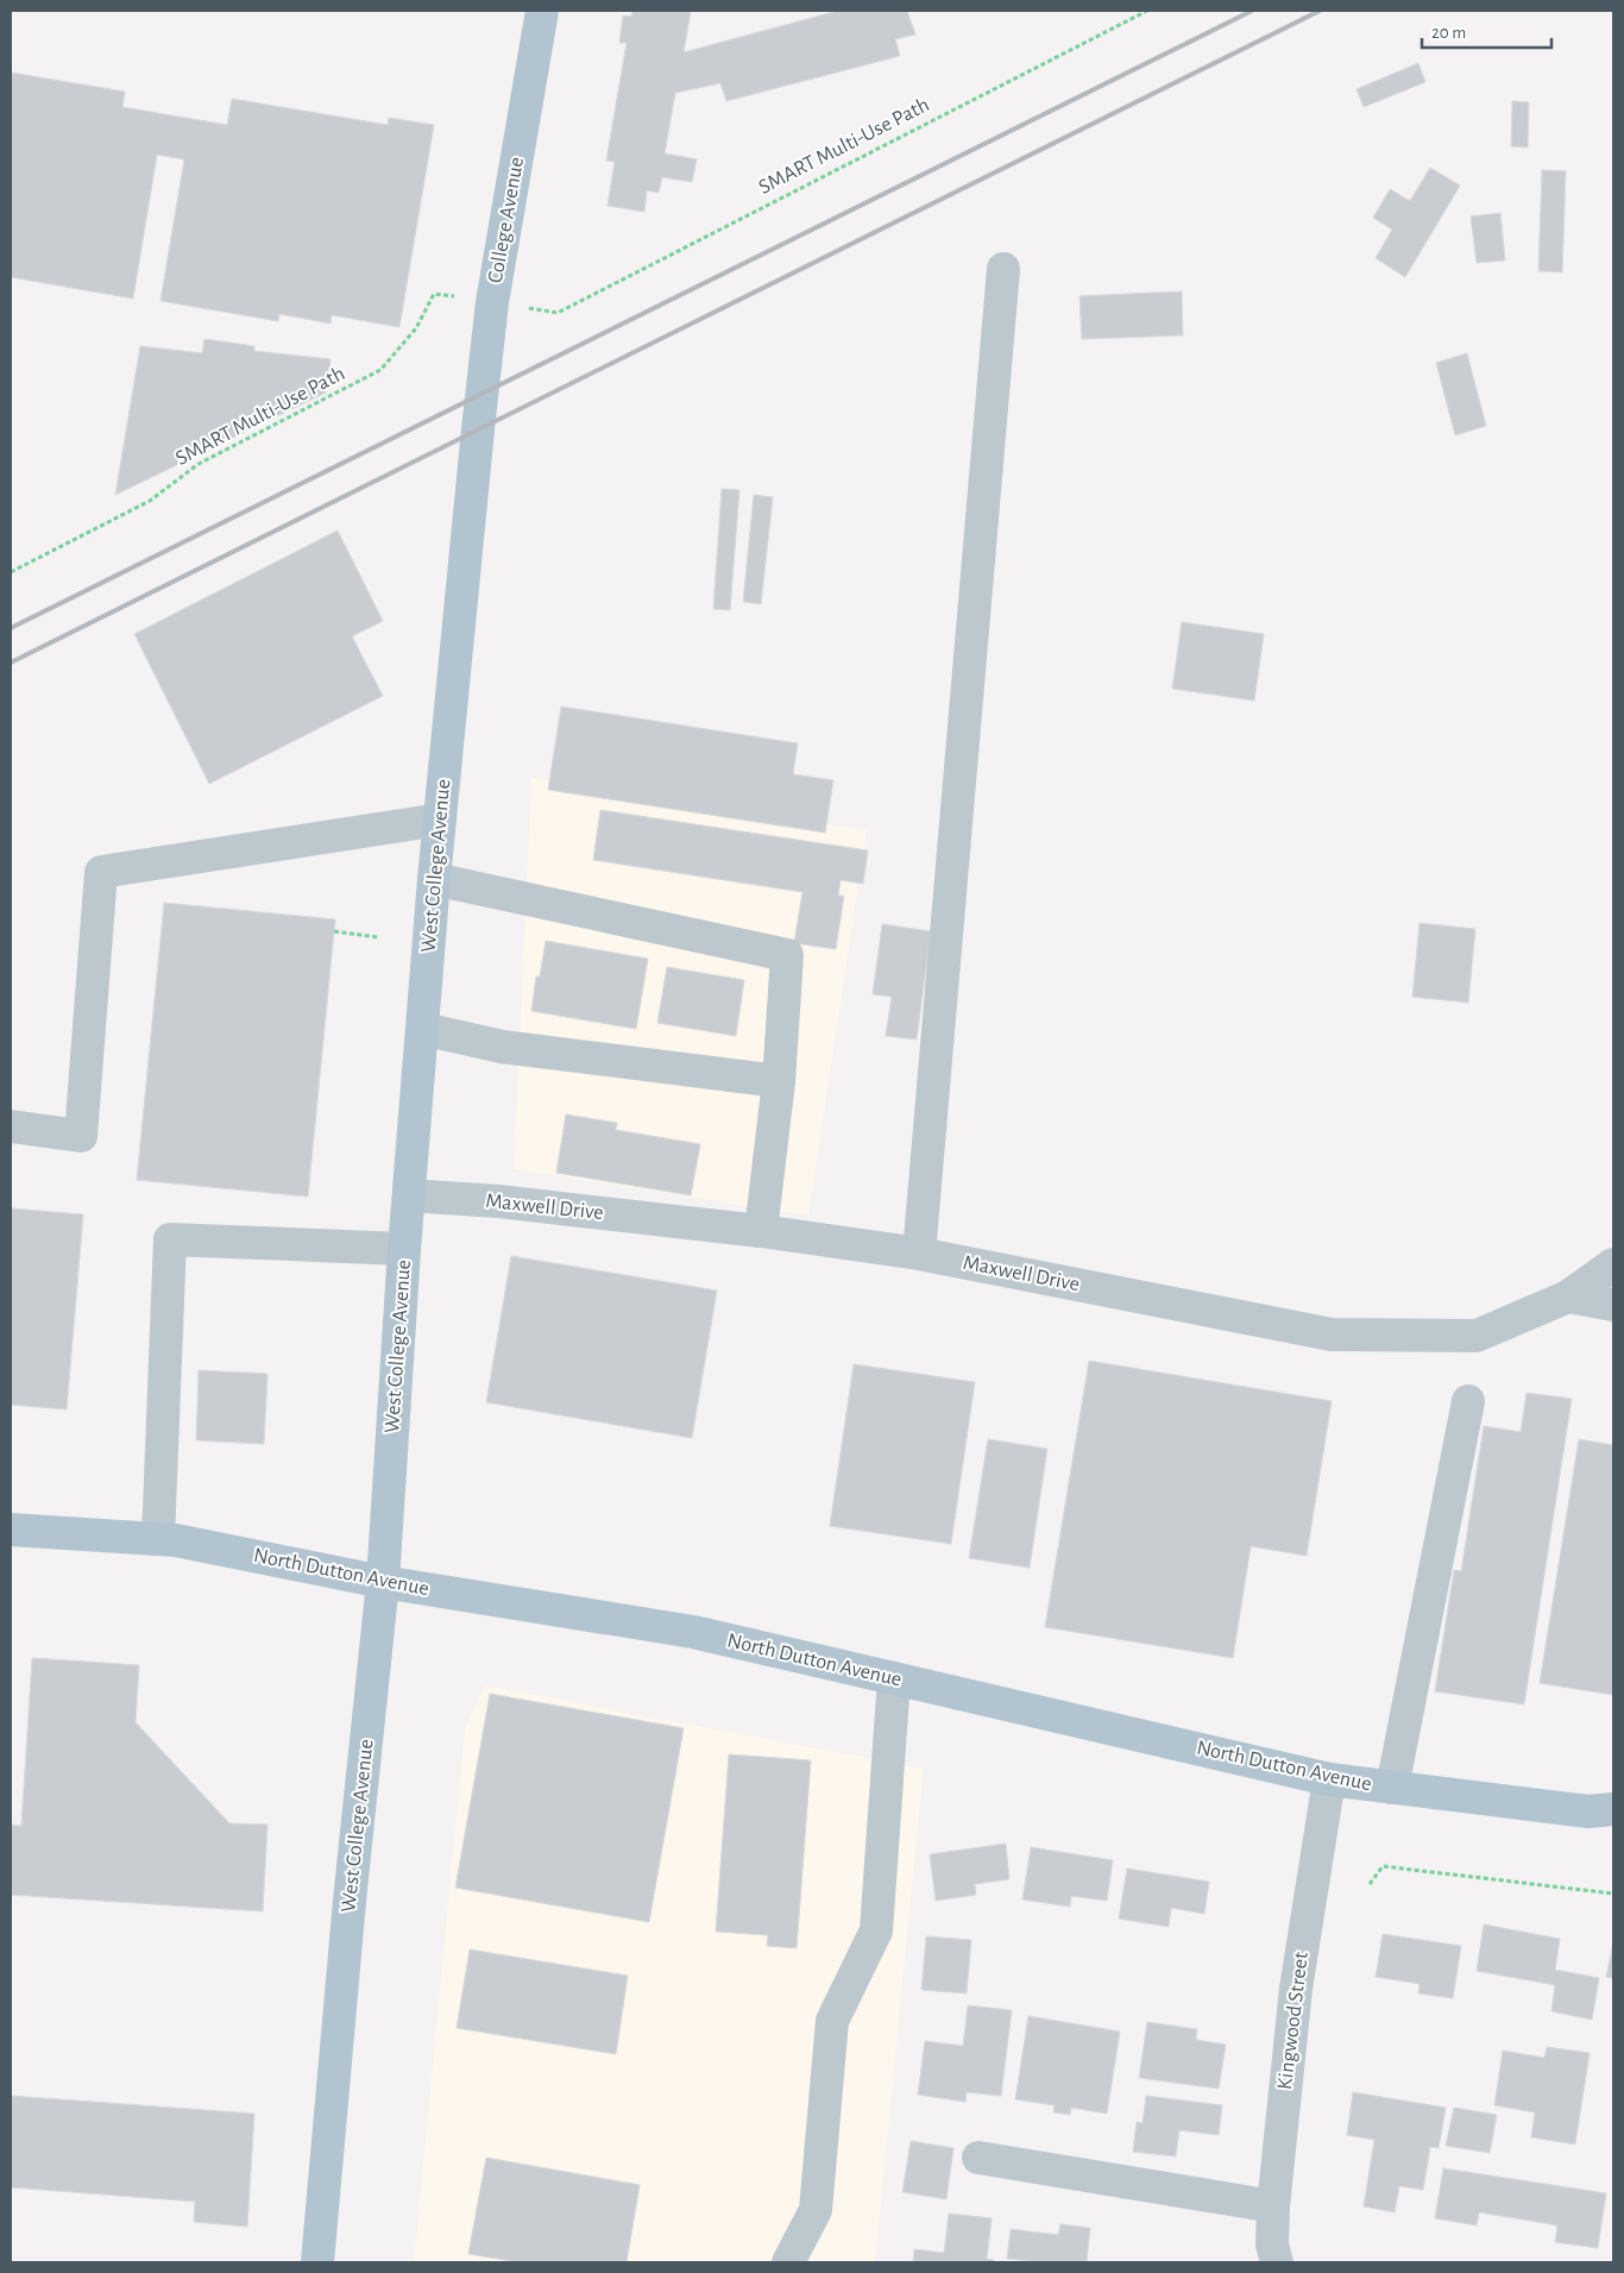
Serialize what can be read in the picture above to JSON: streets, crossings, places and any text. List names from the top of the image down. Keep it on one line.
{"streets":{"main road":["College Avenue","West College Avenue","North Dutton Avenue"],"street":["Maxwell Drive","Kingwood Street"],"path":["SMART Multi-Use Path"]},"crossings":[["College Avenue","West College Avenue"],["West College Avenue","Maxwell Drive"],["West College Avenue","North Dutton Avenue"],["North Dutton Avenue","Kingwood Street"]],"scale_bar":"20 m"}
